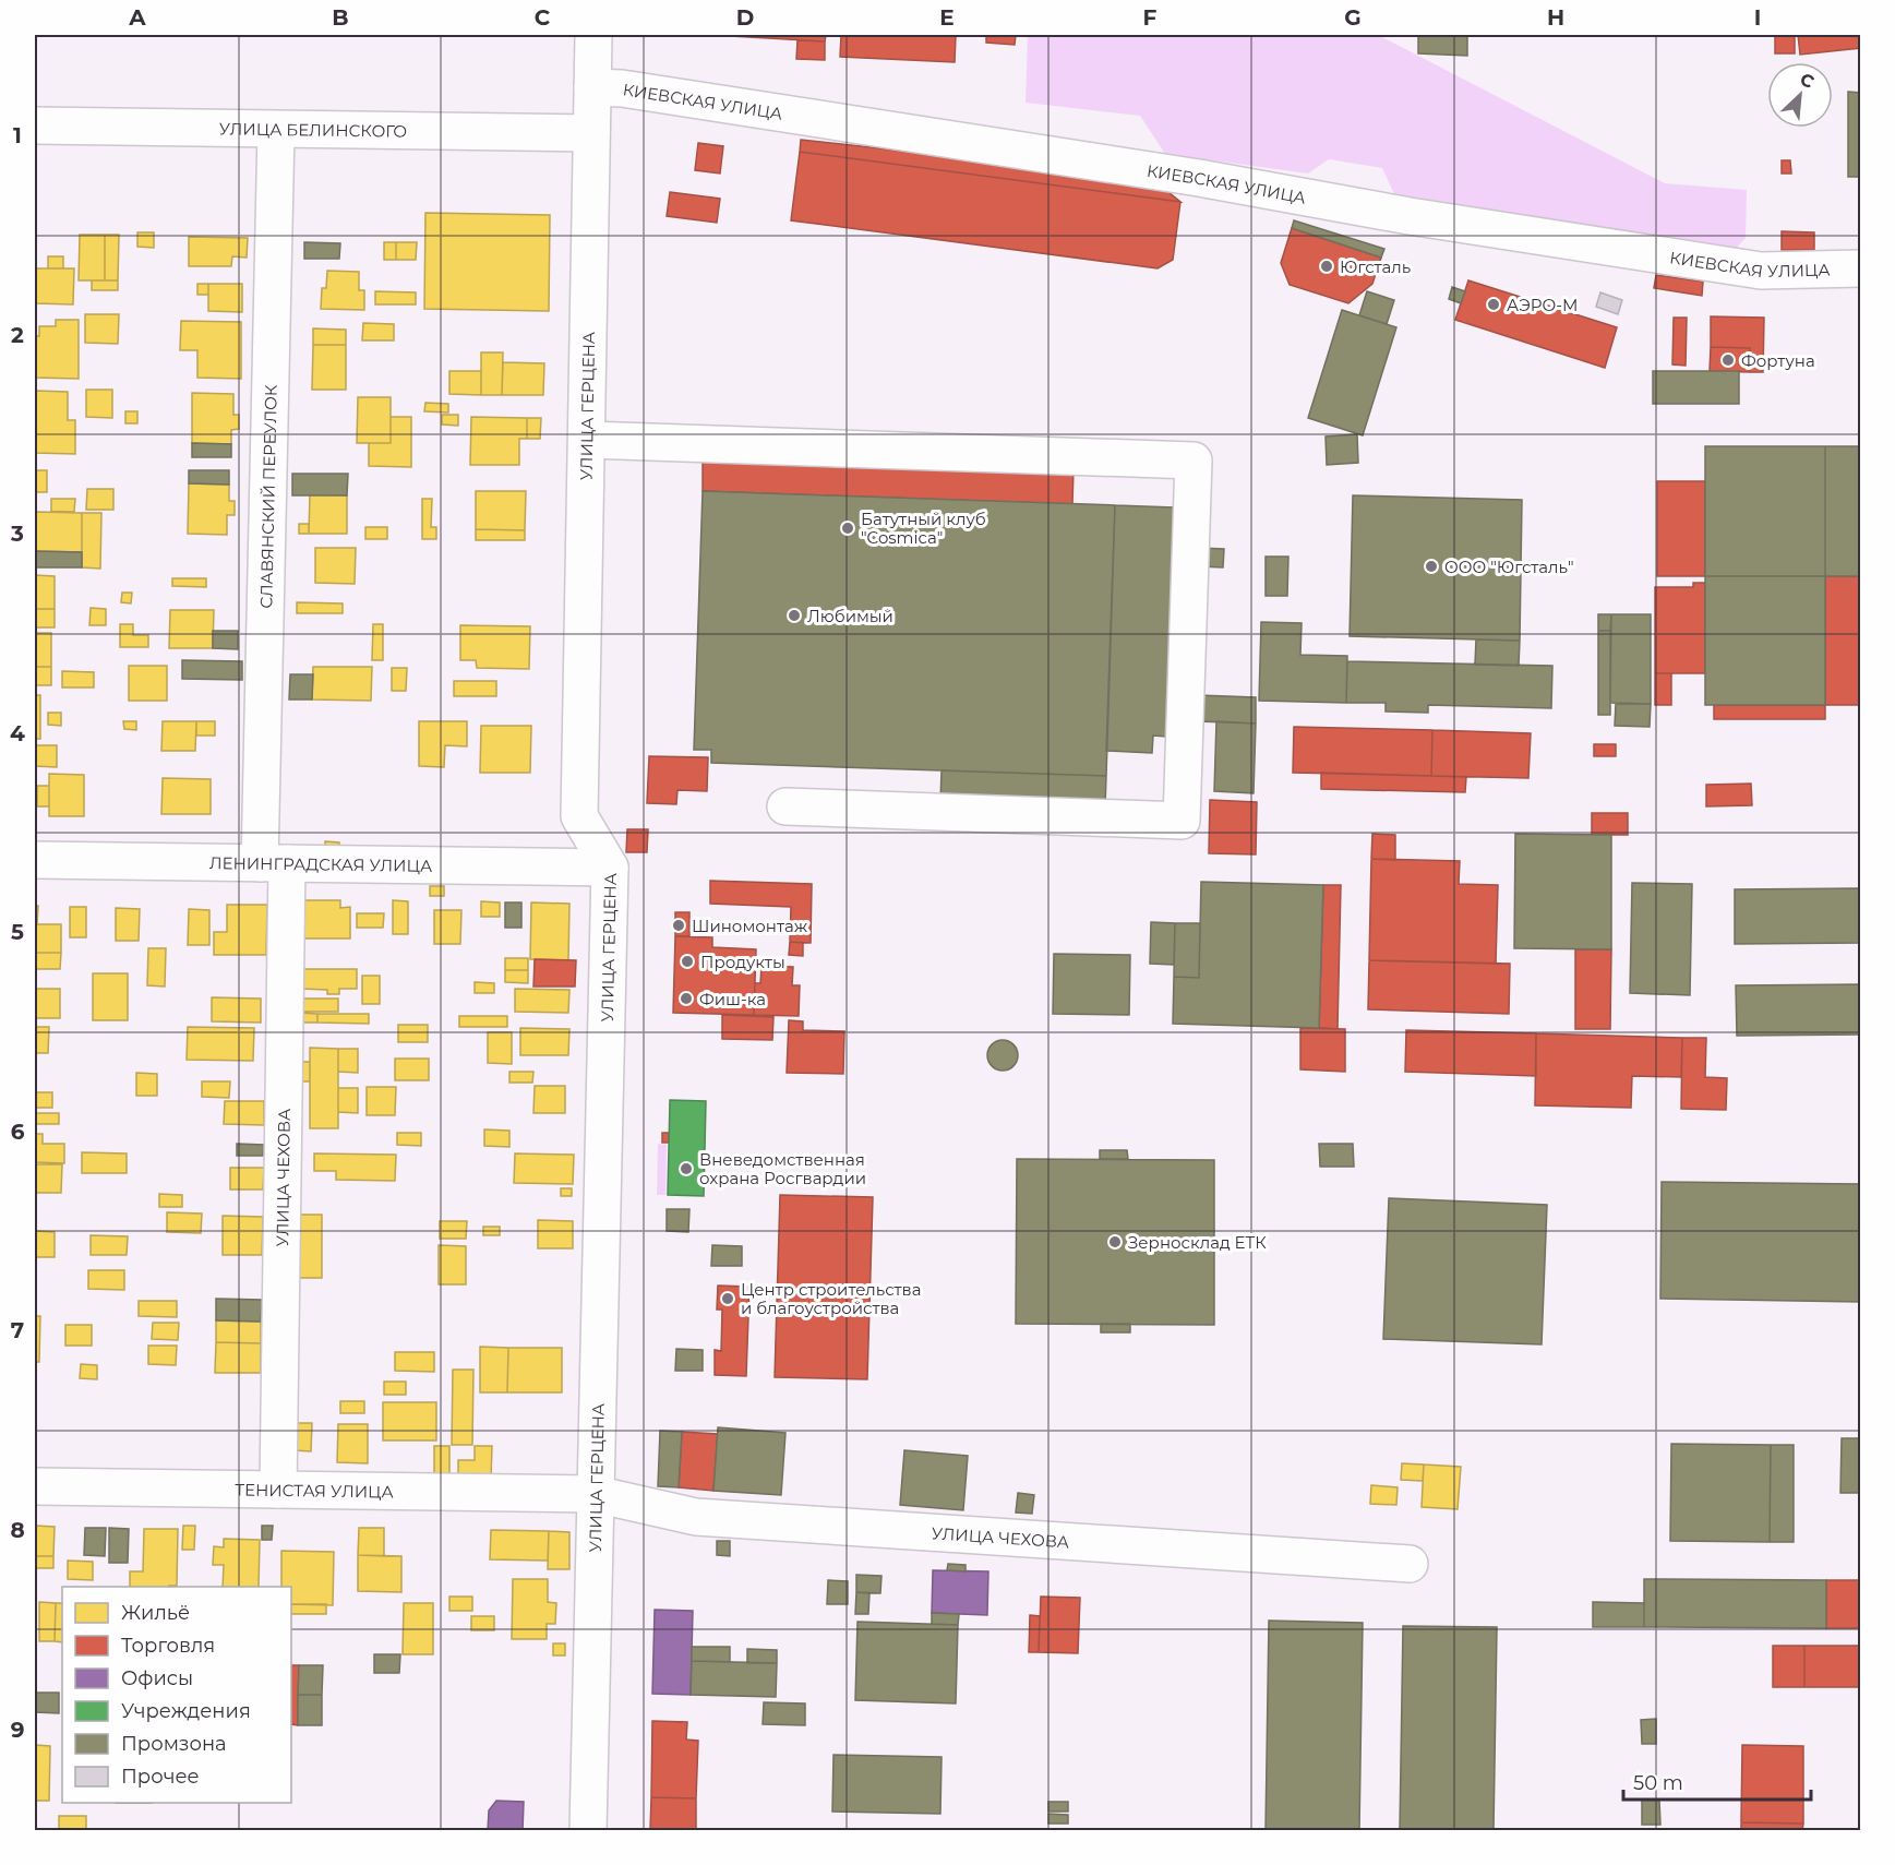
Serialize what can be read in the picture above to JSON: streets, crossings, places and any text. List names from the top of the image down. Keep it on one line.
{"streets":{"street":["КИЕВСКАЯ УЛИЦА","УЛИЦА БЕЛИНСКОГО","УЛИЦА ГЕРЦЕНА","СЛАВЯНСКИЙ ПЕРЕУЛОК","ЛЕНИНГРАДСКАЯ УЛИЦА","УЛИЦА ЧЕХОВА","ТЕНИСТАЯ УЛИЦА"]},"crossings":[["КИЕВСКАЯ УЛИЦА","УЛИЦА ГЕРЦЕНА"],["УЛИЦА БЕЛИНСКОГО","УЛИЦА ГЕРЦЕНА"],["УЛИЦА БЕЛИНСКОГО","СЛАВЯНСКИЙ ПЕРЕУЛОК"],["УЛИЦА ГЕРЦЕНА","ЛЕНИНГРАДСКАЯ УЛИЦА"],["УЛИЦА ГЕРЦЕНА","УЛИЦА ЧЕХОВА"],["УЛИЦА ГЕРЦЕНА","ТЕНИСТАЯ УЛИЦА"],["СЛАВЯНСКИЙ ПЕРЕУЛОК","ЛЕНИНГРАДСКАЯ УЛИЦА"],["СЛАВЯНСКИЙ ПЕРЕУЛОК","УЛИЦА ЧЕХОВА"],["ЛЕНИНГРАДСКАЯ УЛИЦА","УЛИЦА ЧЕХОВА"],["УЛИЦА ЧЕХОВА","ТЕНИСТАЯ УЛИЦА"]],"places":["Югсталь","АЭРО-М","Фортуна","Батутный клуб \"Cosmica\"","ООО \"Югсталь\"","Любимый","Шиномонтаж","Продукты","Фиш-ка","Вневедомственная охрана Росгвардии","Зерносклад ЕТК","Центр строительства и благоустройства"],"legend":["Жильё","Торговля","Офисы","Учреждения","Промзона","Прочее"],"scale_bar":"50 m","north":"top right","grid":{"columns":["A","B","C","D","E","F","G","H","I"],"rows":["1","2","3","4","5","6","7","8","9"]}}
